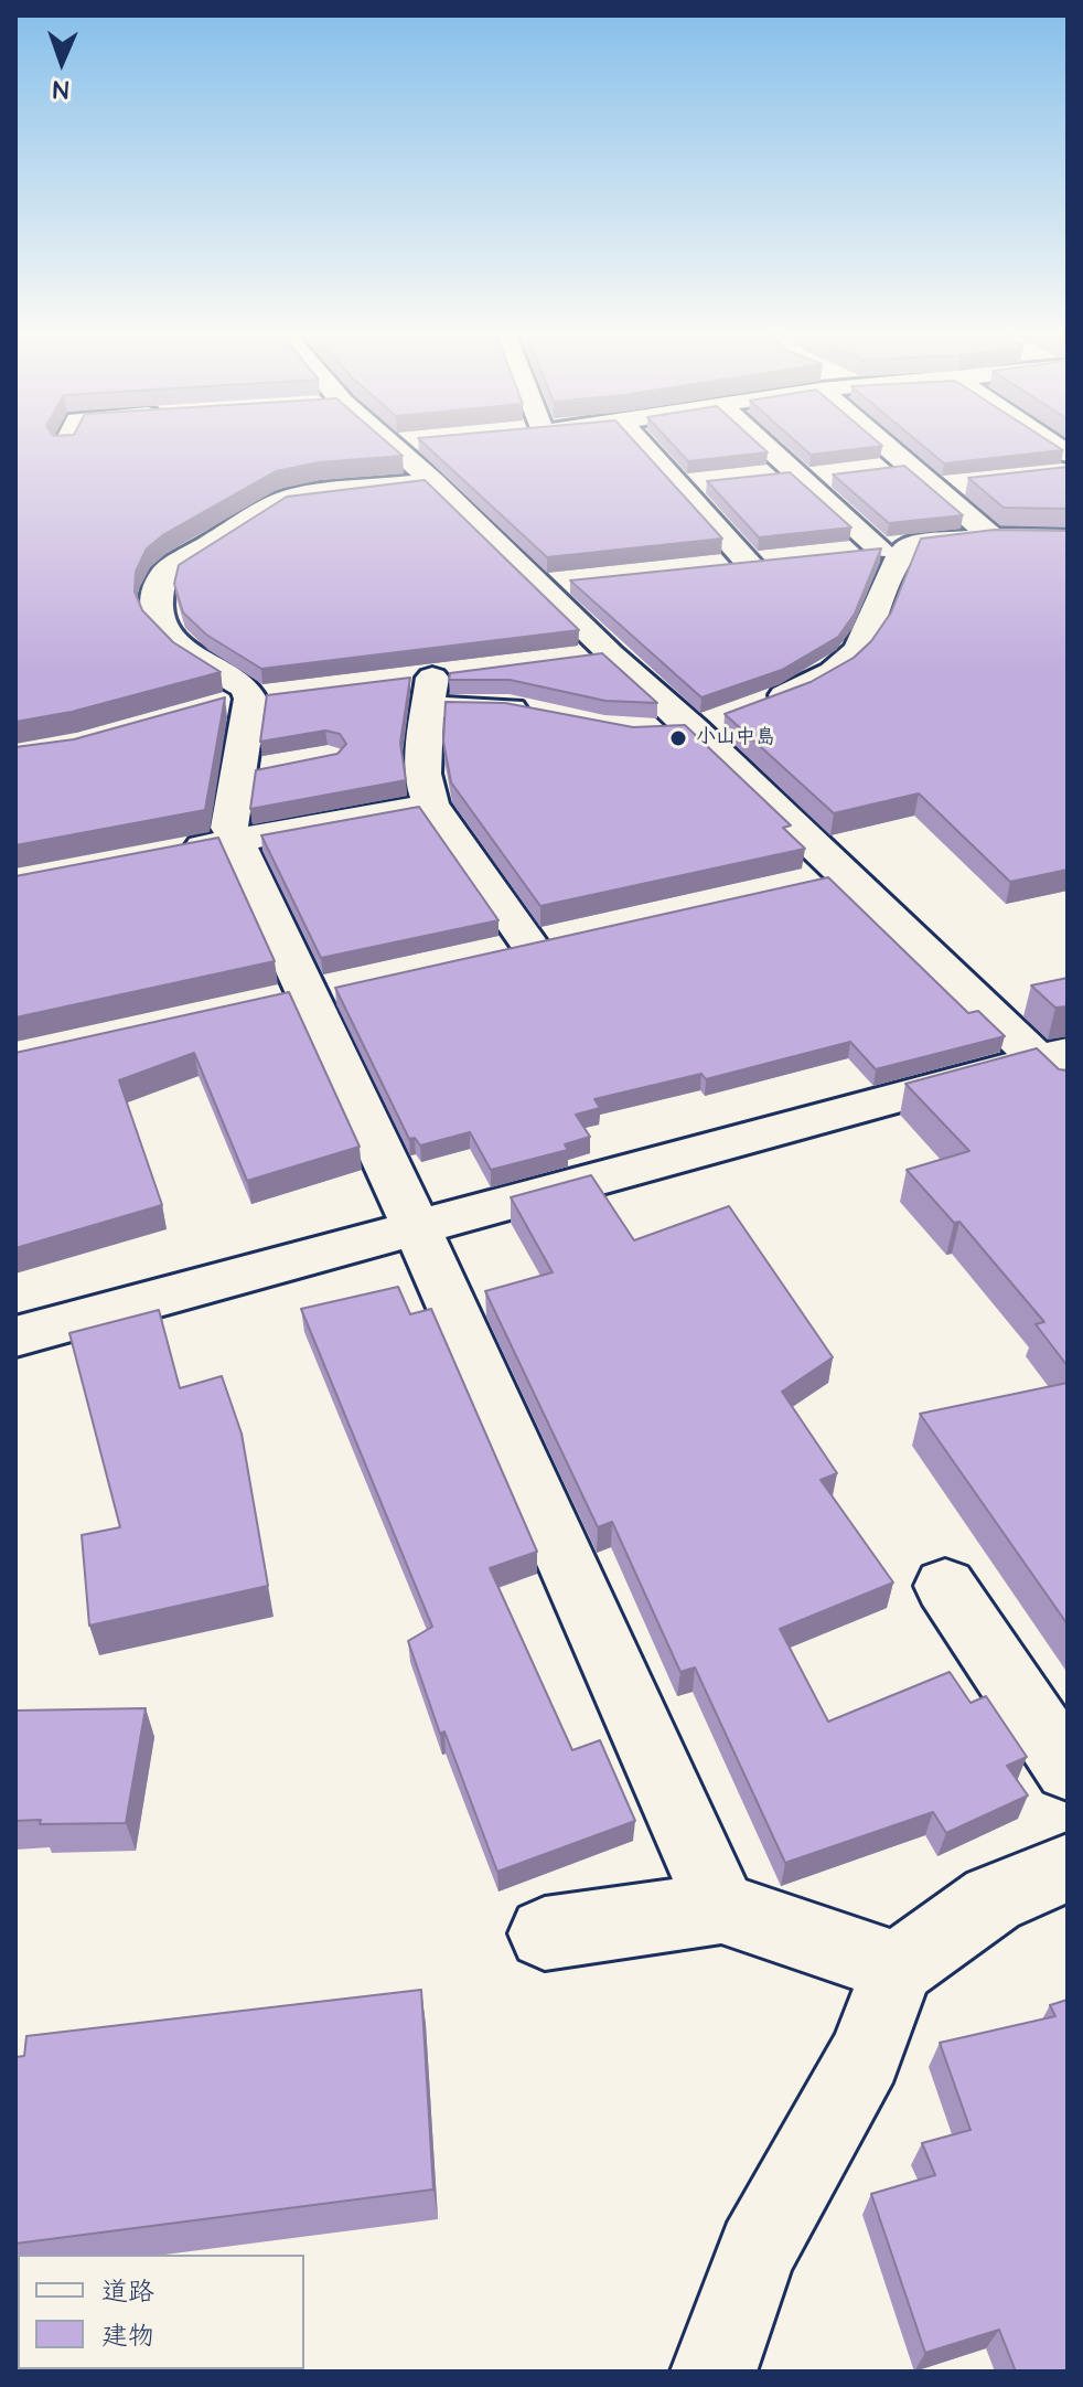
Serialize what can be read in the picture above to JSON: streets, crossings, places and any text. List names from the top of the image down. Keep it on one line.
{"places":["小山中島"],"legend":["道路","建物"],"north":"bottom"}
